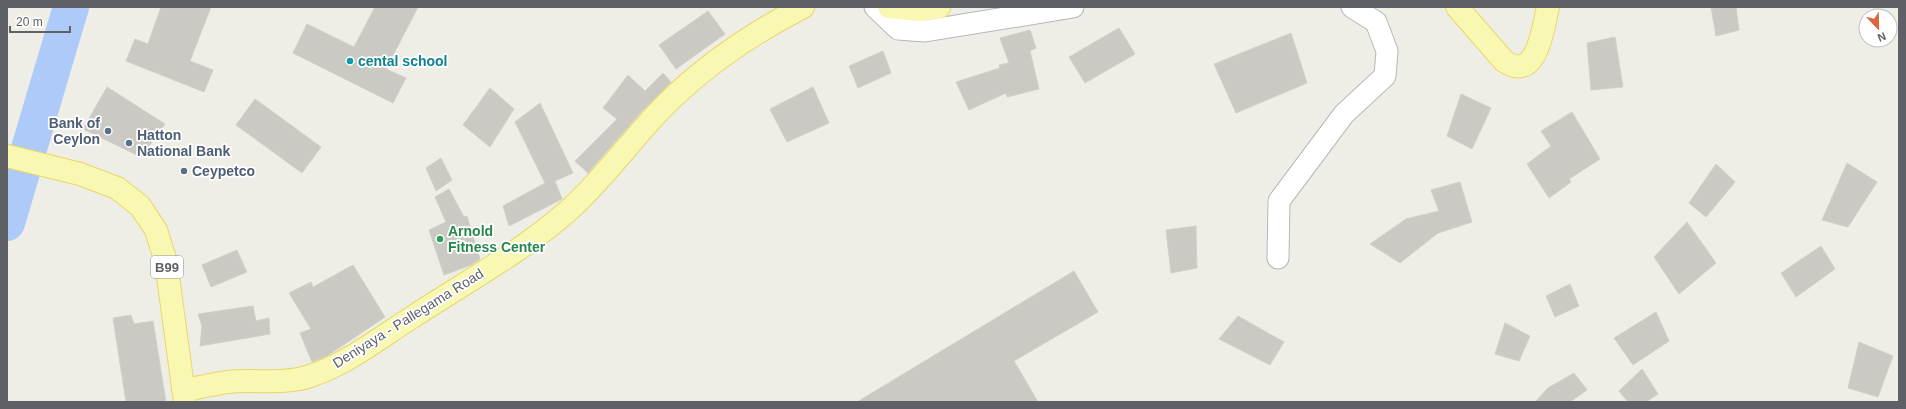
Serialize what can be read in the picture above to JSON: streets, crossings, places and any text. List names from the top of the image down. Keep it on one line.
{"streets":{"main road":["B99","Deniyaya - Pallegama Road"]},"crossings":[["B99","Deniyaya - Pallegama Road"]],"places":["cental school","Bank of Ceylon","Hatton National Bank","Ceypetco","Arnold Fitness Center"],"scale_bar":"20 m","north":"bottom"}
